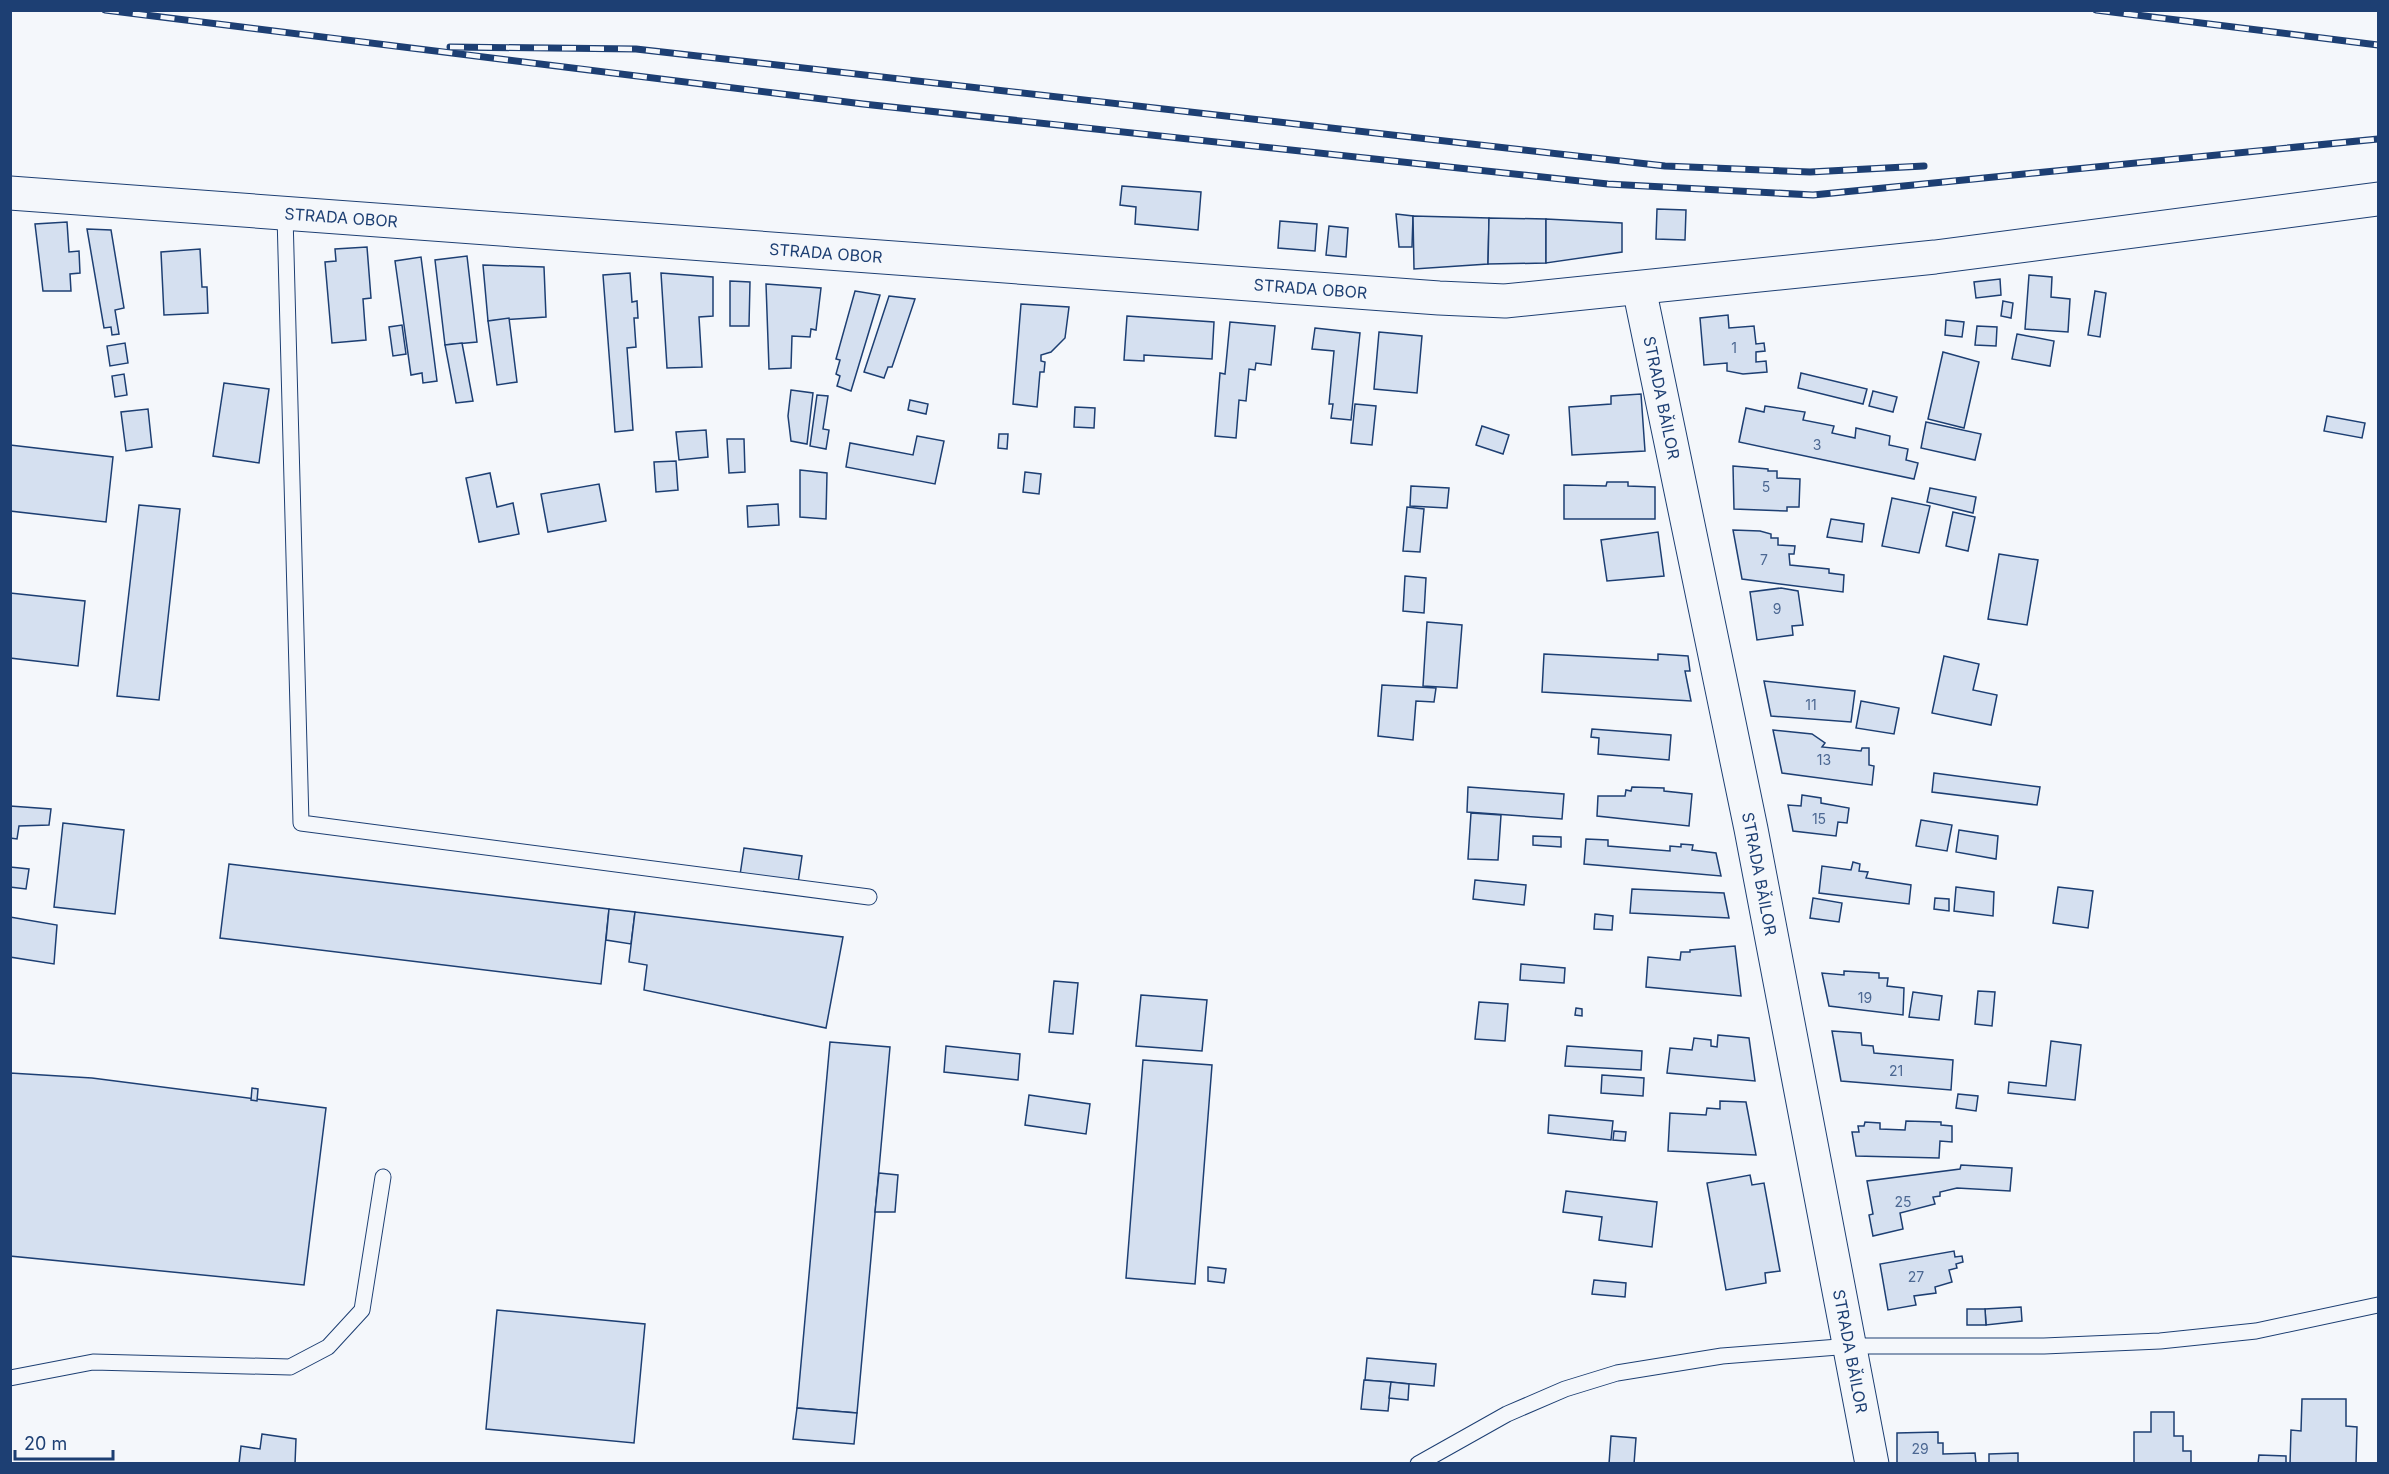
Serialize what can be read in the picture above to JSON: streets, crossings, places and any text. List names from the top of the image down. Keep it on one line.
{"streets":{"street":["STRADA OBOR","STRADA BĂILOR"]},"crossings":[["STRADA OBOR","STRADA BĂILOR"]],"house_numbers":["1","3","5","7","9","11","13","15","19","21","25","27","29"],"scale_bar":"20 m"}
